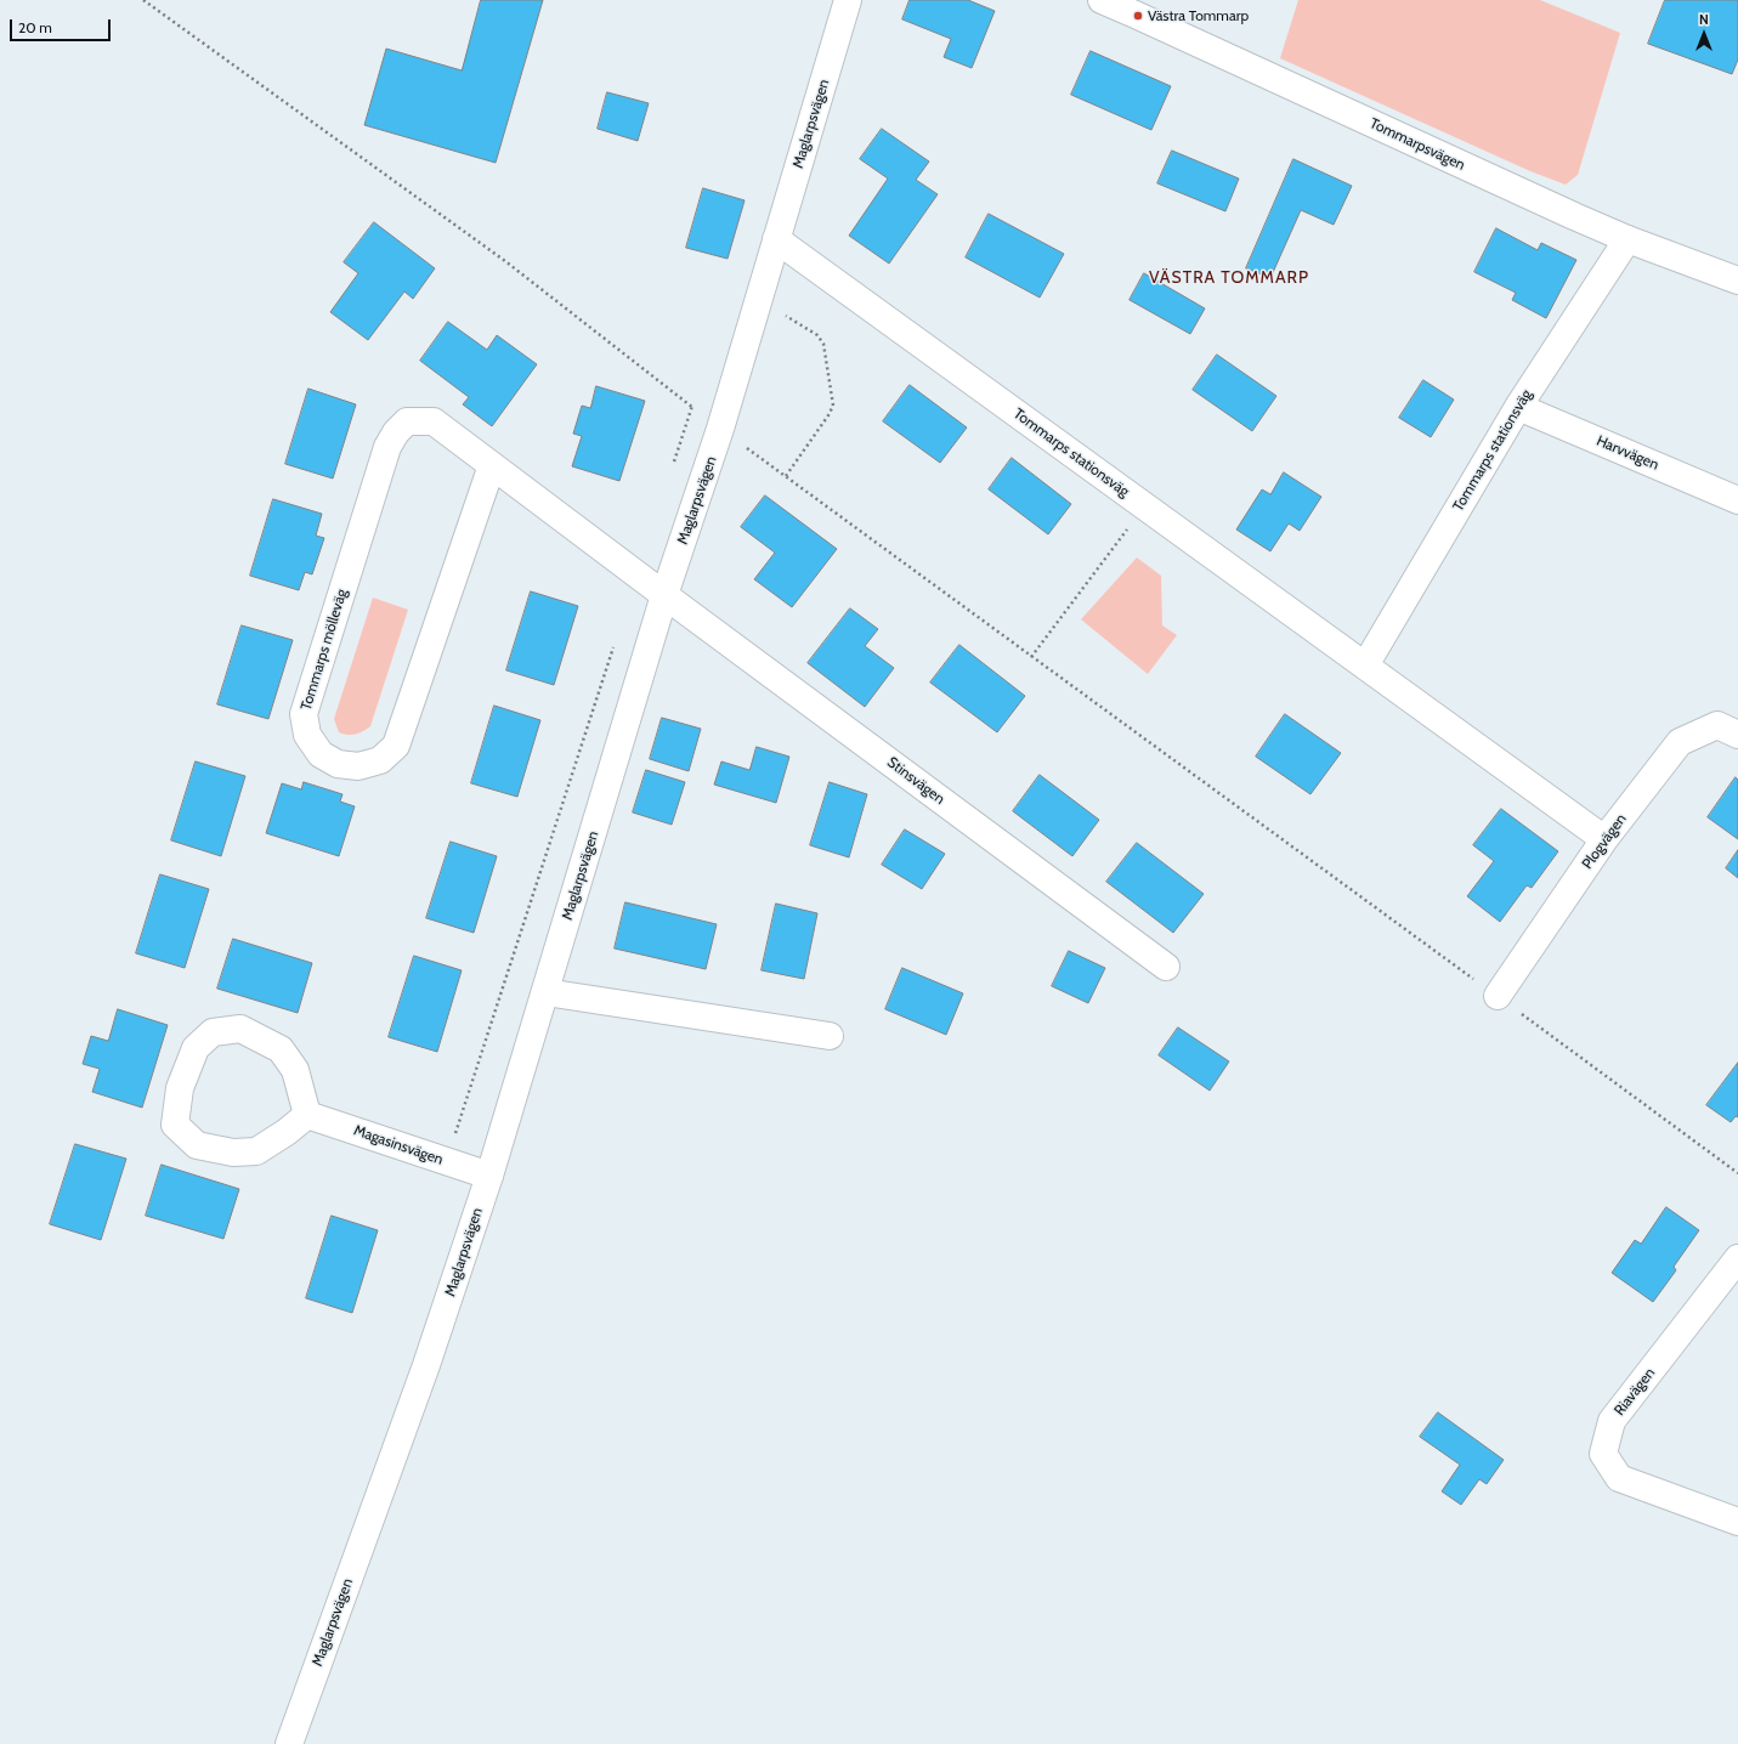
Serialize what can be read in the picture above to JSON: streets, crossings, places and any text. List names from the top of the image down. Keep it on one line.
{"streets":{"street":["Maglarpsvägen","Tommarpsvägen","Tommarps stationsväg","Harvvägen","Tommarps mölleväg","Stinsvägen","Plogvägen","Magasinsvägen","Riavägen"]},"crossings":[["Maglarpsvägen","Tommarps stationsväg"],["Maglarpsvägen","Tommarps mölleväg"],["Maglarpsvägen","Stinsvägen"],["Maglarpsvägen","Magasinsvägen"],["Tommarpsvägen","Tommarps stationsväg"],["Tommarps stationsväg","Harvvägen"],["Tommarps stationsväg","Plogvägen"],["Tommarps mölleväg","Stinsvägen"]],"districts":["VÄSTRA TOMMARP"],"places":["Västra Tommarp"],"scale_bar":"20 m","north":"top"}
